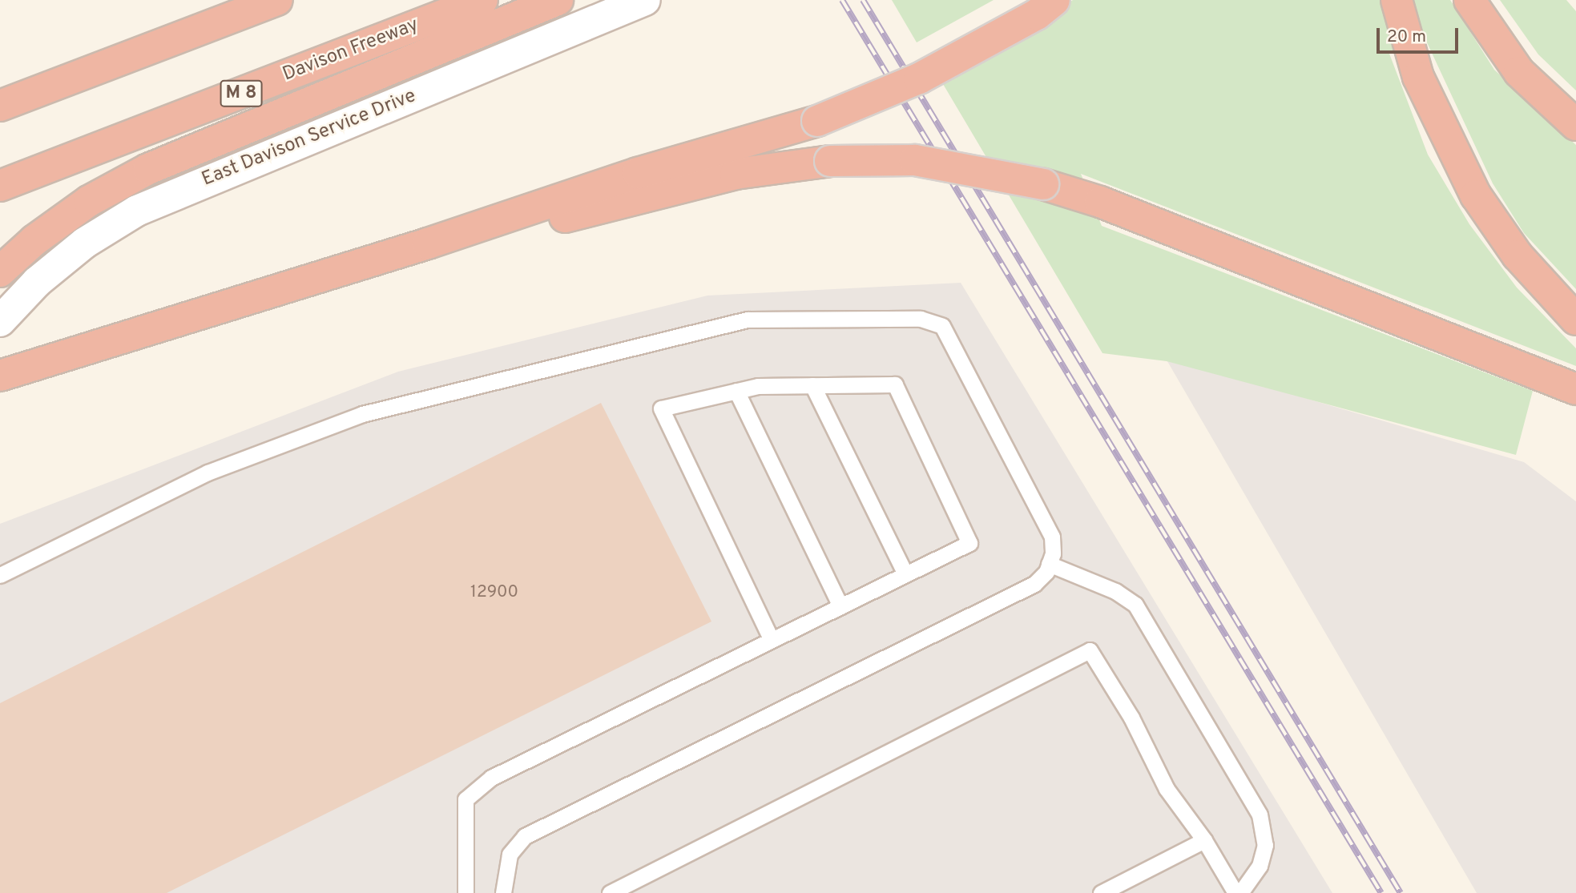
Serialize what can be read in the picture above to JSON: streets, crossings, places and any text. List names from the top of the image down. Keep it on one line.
{"streets":{"highway":["Davison Freeway","M 8"],"main road":["East Davison Service Drive"]},"house_numbers":["12900"],"scale_bar":"20 m"}
